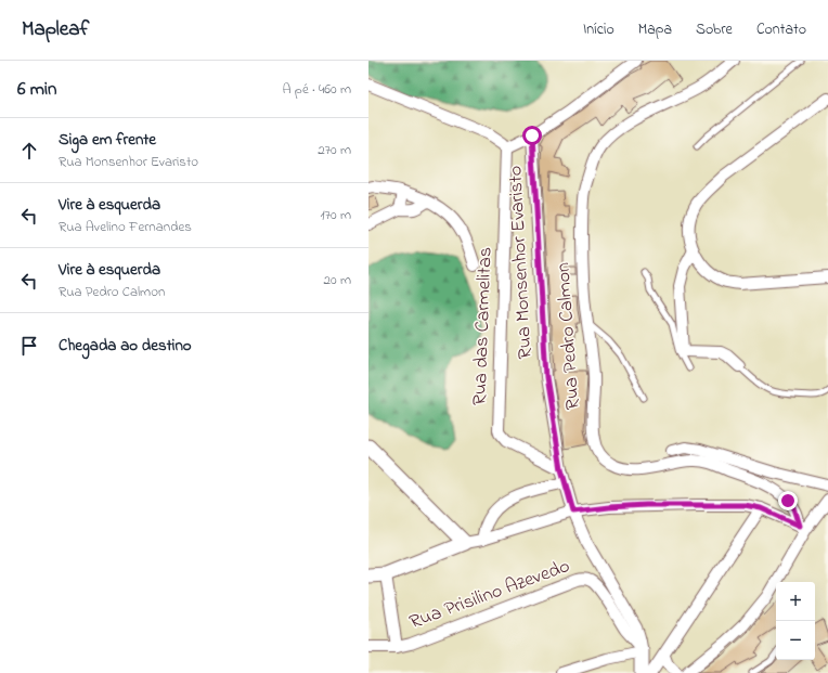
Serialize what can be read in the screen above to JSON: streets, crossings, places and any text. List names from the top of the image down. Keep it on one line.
{"streets":{"street":["Rua Monsenhor Evaristo","Rua das Carmelitas","Rua Pedro Calmon","Rua Prisilino Azevedo"]},"crossings":[["Rua Monsenhor Evaristo","Rua das Carmelitas"],["Rua Monsenhor Evaristo","Rua Prisilino Azevedo"]],"page":{"header":"Mapleaf","nav":["Início","Mapa","Sobre","Contato"],"heading":["6 min","A pé · 460 m"],"list":[["Siga em frente","Rua Monsenhor Evaristo","270 m"],["Vire à esquerda","Rua Avelino Fernandes","170 m"],["Vire à esquerda","Rua Pedro Calmon","20 m"],"Chegada ao destino"],"map_buttons":["+","−"]}}
